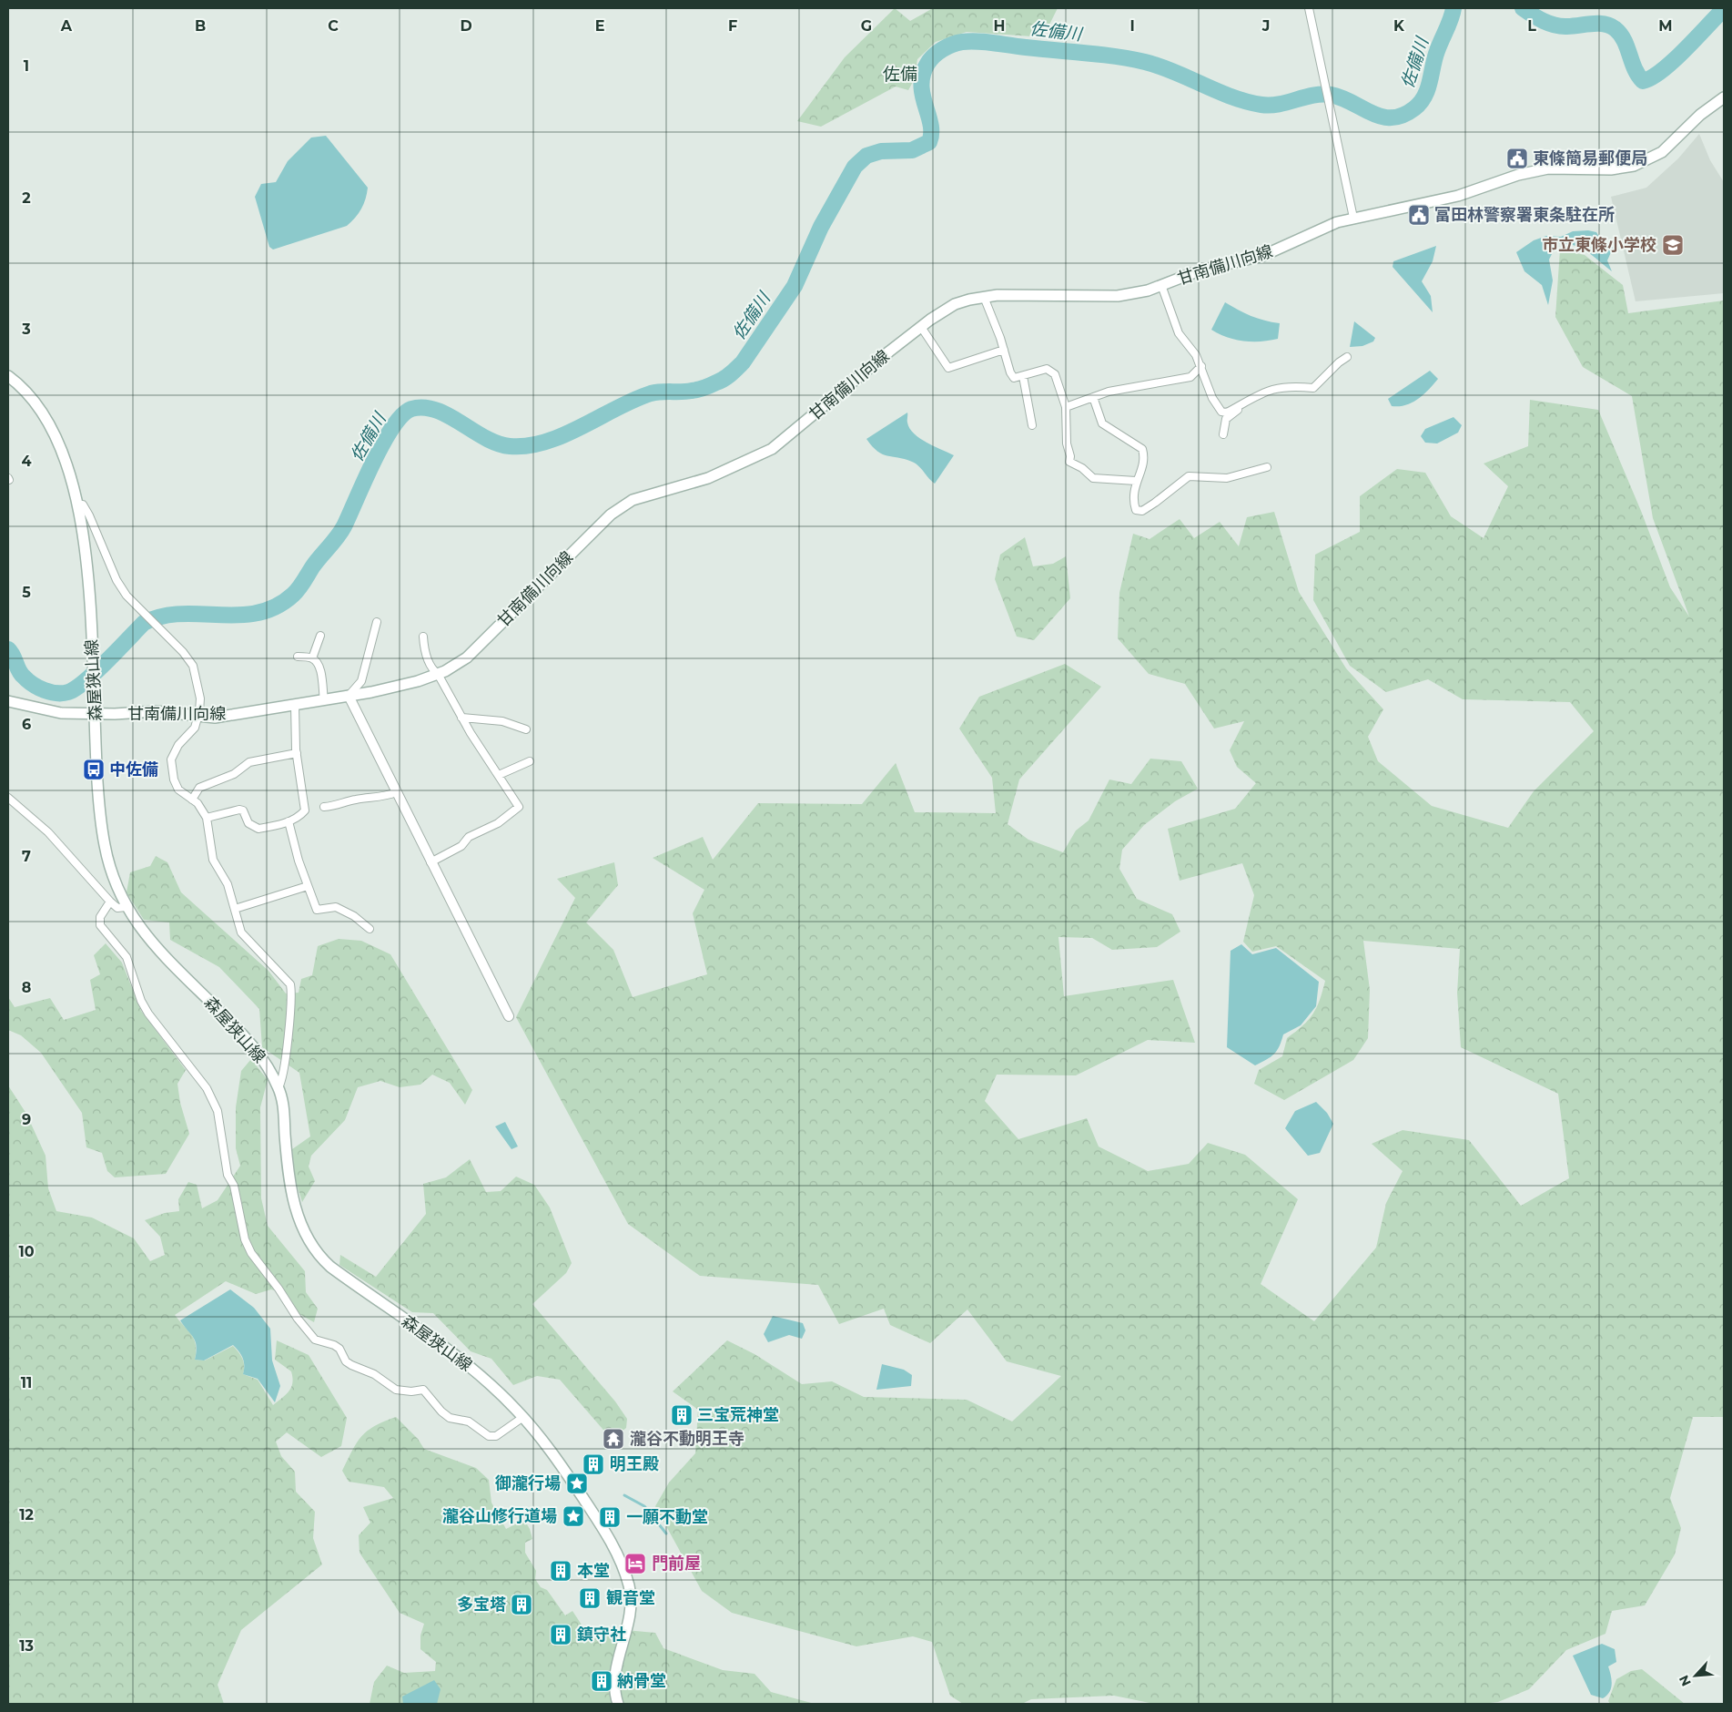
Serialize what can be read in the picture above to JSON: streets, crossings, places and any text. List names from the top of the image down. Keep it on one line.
{"streets":{"main road":["甘南備川向線","森屋狭山線"]},"crossings":[["甘南備川向線","森屋狭山線"]],"districts":["佐備"],"water":["佐備川"],"places":{"public building":["東條簡易郵便局","富田林警察署東条駐在所"],"school or university":["市立東條小学校"],"bus stop":["中佐備"],"building":["三宝荒神堂","明王殿","一願不動堂","本堂","観音堂","多宝塔","鎮守社","納骨堂"],"temple":["瀧谷不動明王寺"],"place":["御瀧行場","瀧谷山修行道場"],"hotel":["門前屋"]},"north":"bottom left","grid":{"columns":["A","B","C","D","E","F","G","H","I","J","K","L","M"],"rows":["1","2","3","4","5","6","7","8","9","10","11","12","13"]}}
